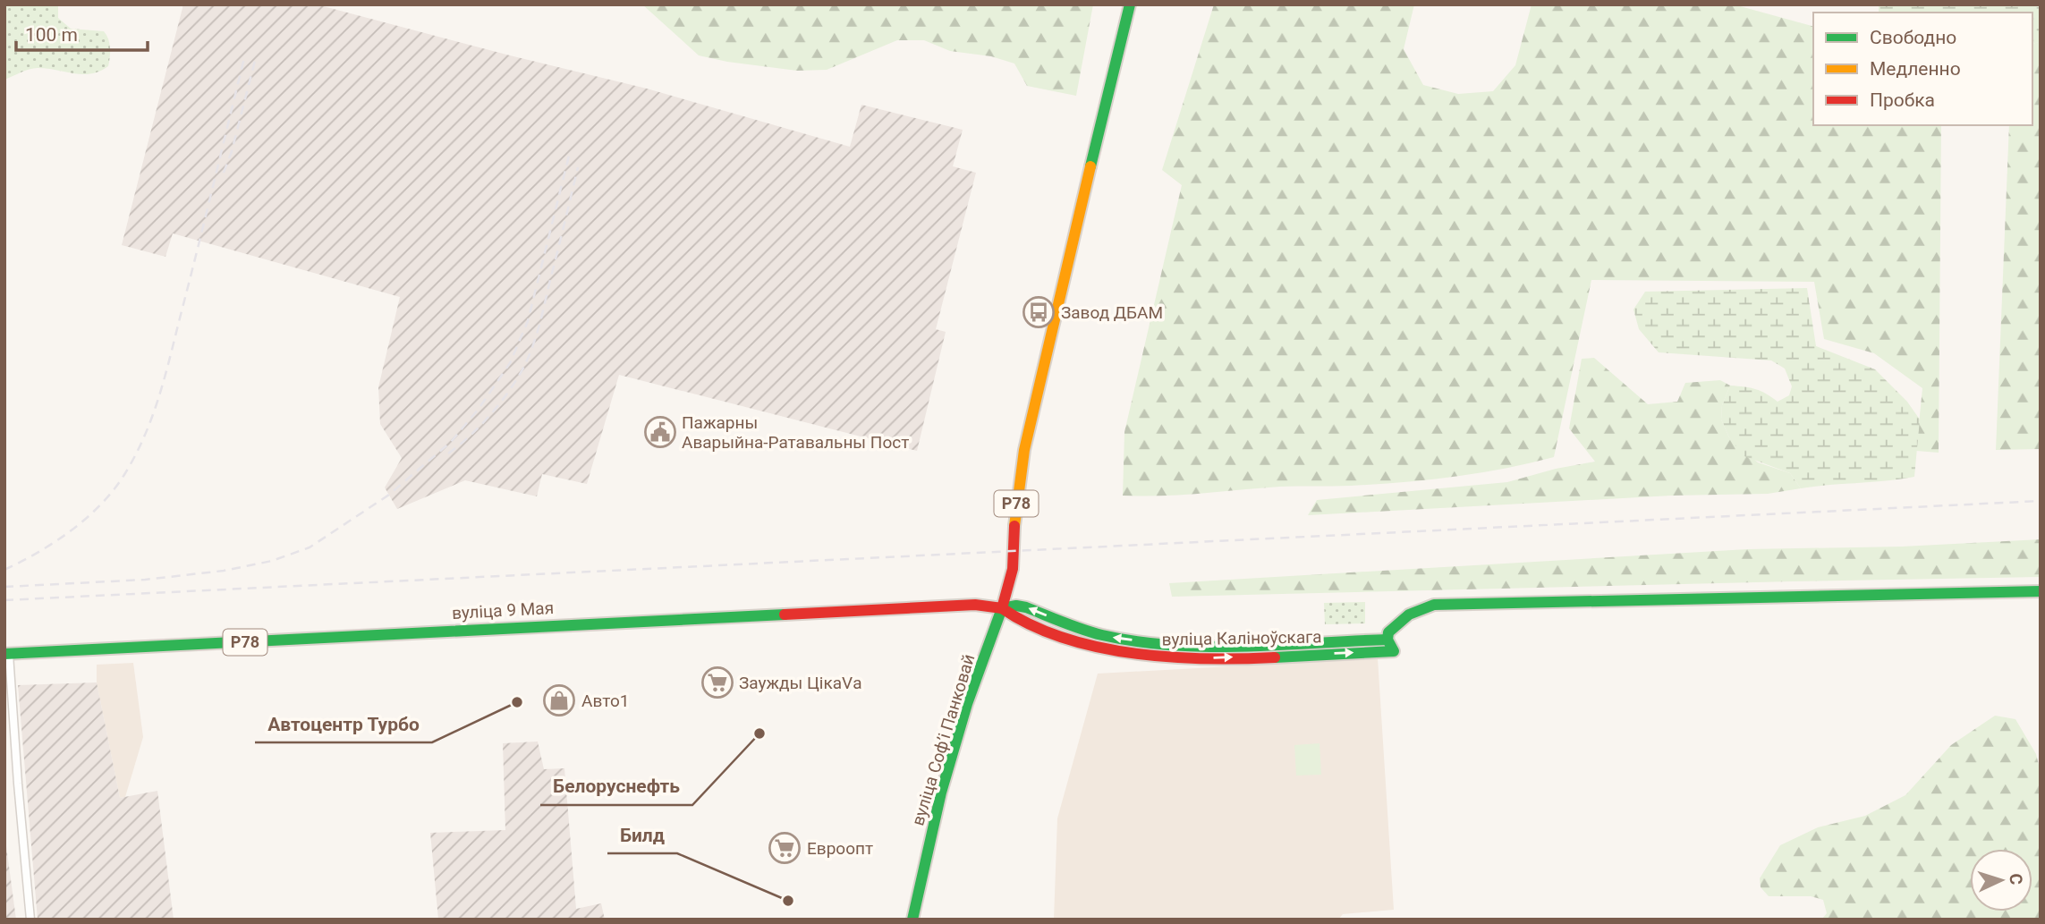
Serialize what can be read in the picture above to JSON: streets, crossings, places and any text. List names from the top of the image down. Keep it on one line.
{"streets":{"main road":["Р78","вуліца 9 Мая","вуліца Каліноўскага","вуліца Софʼі Панковай"]},"crossings":[["Р78","вуліца 9 Мая"],["Р78","вуліца Каліноўскага"],["Р78","вуліца Софʼі Панковай"],["вуліца 9 Мая","вуліца Каліноўскага"],["вуліца 9 Мая","вуліца Софʼі Панковай"],["вуліца Каліноўскага","вуліца Софʼі Панковай"]],"places":{"bus stop":["Завод ДБАМ"],"public building":["Пажарны Аварыйна-Ратавальны Пост"],"supermarket":["Заужды ЦікаVа","Евроопт"],"shop":["Авто1"],"other":["Автоцентр Турбо","Белоруснефть","Билд"]},"legend":["Свободно","Медленно","Пробка"],"scale_bar":"100 m","north":"right"}
